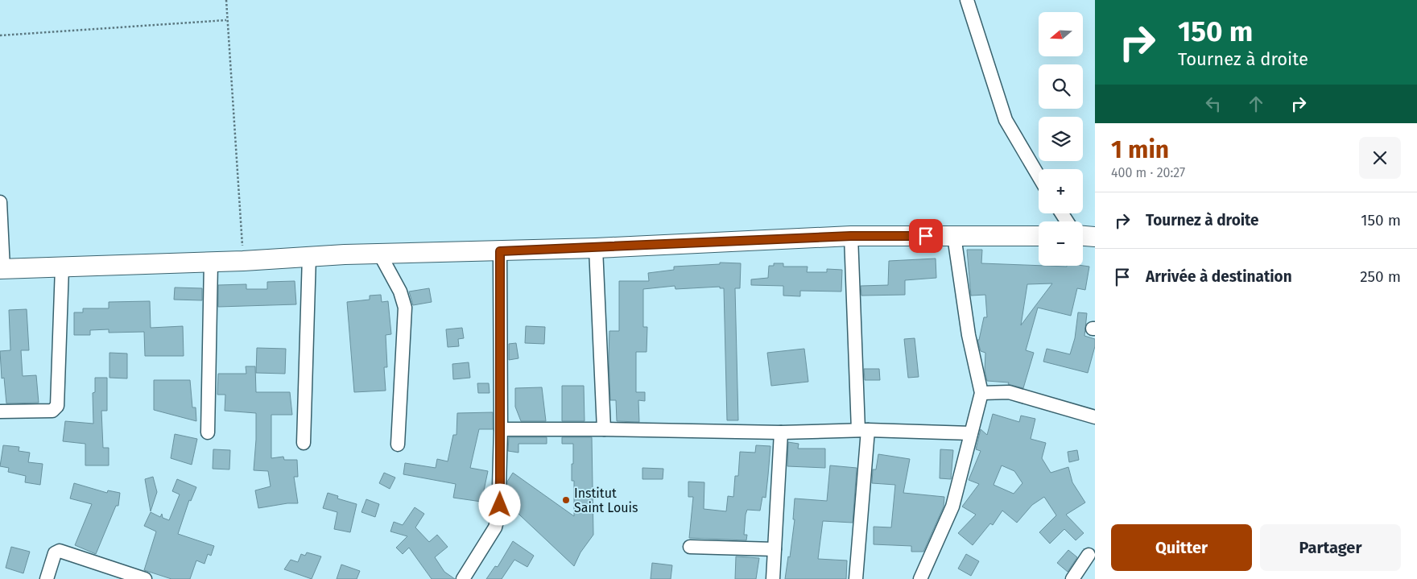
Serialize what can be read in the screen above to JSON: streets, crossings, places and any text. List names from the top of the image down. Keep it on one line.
{"places":["Institut Saint Louis"],"north":"left","page":{"turn":["150 m","Tournez à droite"],"map_buttons":["+","−"],"heading":["1 min","400 m · 20:27"],"list":[{"name":"Tournez à droite","value":"150 m"},{"name":"Arrivée à destination","value":"250 m"}],"buttons":["Quitter","Partager"]}}
